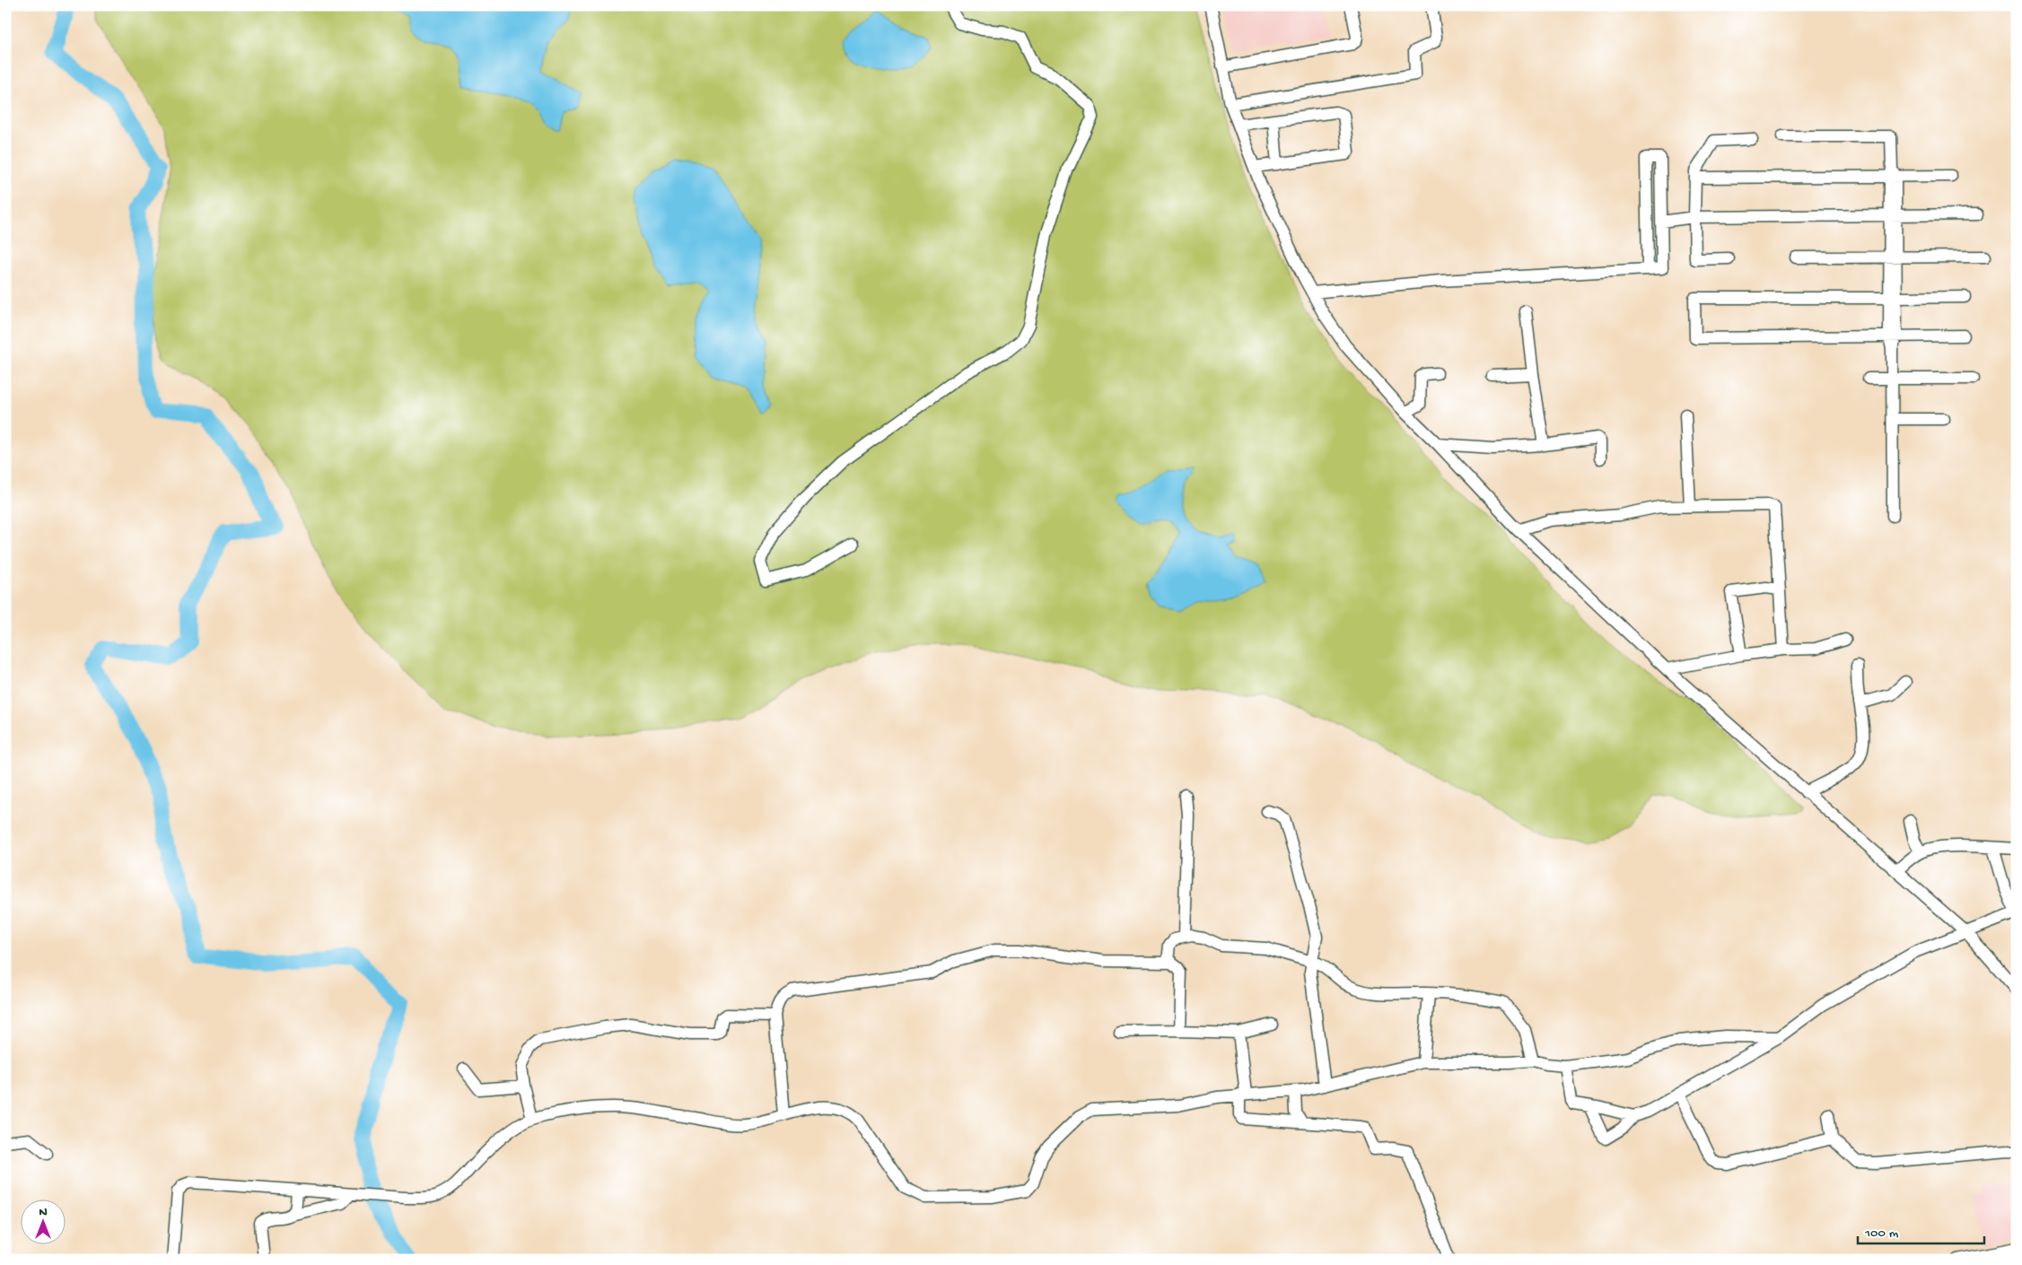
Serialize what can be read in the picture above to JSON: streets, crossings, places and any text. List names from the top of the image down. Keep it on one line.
{"scale_bar":"100 m","north":"top"}
